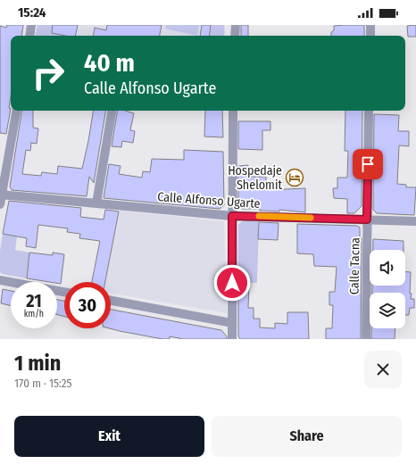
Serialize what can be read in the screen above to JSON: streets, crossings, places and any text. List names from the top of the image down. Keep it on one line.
{"streets":{"street":["Calle Alfonso Ugarte","Calle Tacna"]},"crossings":[["Calle Alfonso Ugarte","Calle Tacna"]],"places":{"hotel":["Hospedaje Shelomit"]},"page":{"status":"15:24","turn":["40 m","Calle Alfonso Ugarte"],"speed":"21 km/h","limit":"30","heading":["1 min","170 m · 15:25"],"buttons":["Exit","Share"]}}
